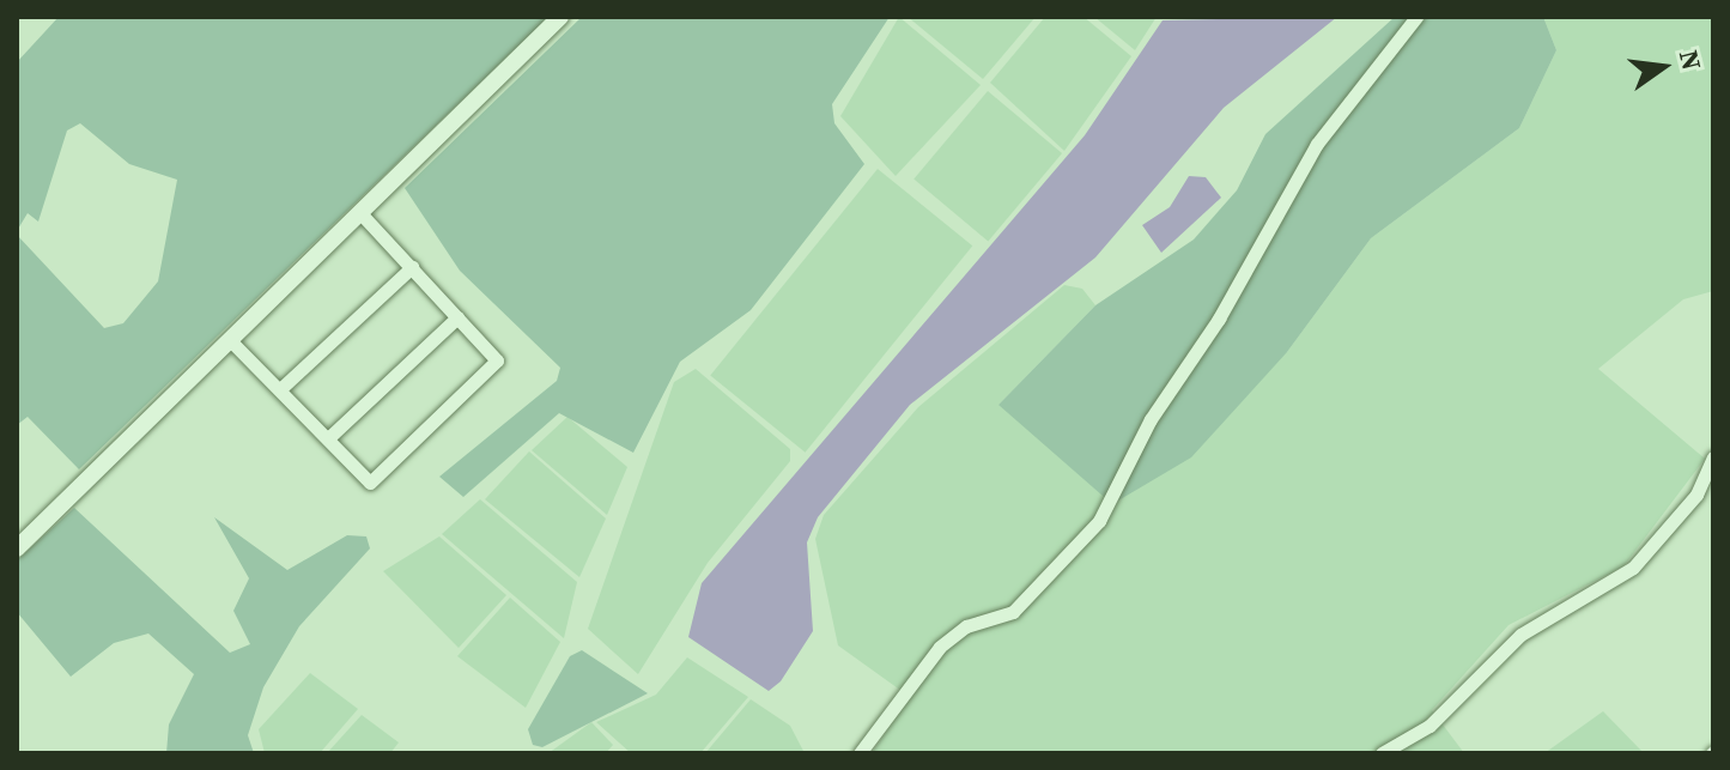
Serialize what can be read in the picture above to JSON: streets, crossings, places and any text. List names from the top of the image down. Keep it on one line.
{"north":"right"}
